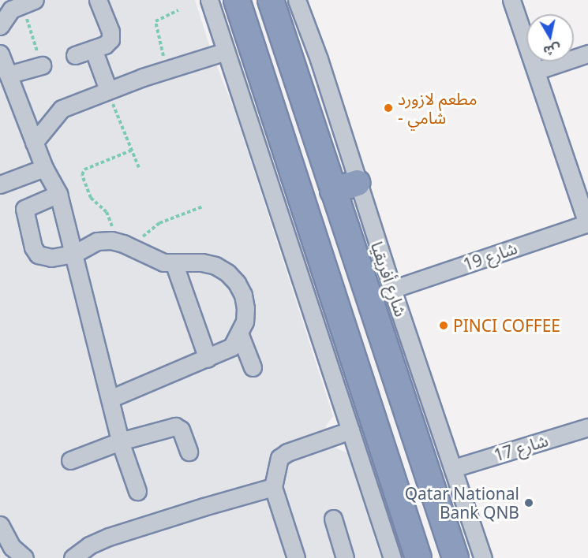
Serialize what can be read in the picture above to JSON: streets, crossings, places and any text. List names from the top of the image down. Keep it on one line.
{"streets":{"highway":["شارع أفريقيا"],"street":["شارع 19","شارع 17"]},"crossings":[["شارع 19","شارع أفريقيا"],["شارع أفريقيا","شارع 17"]],"places":["مطعم لازورد - شامي","PINCI COFFEE","Qatar National Bank QNB"],"north":"bottom"}
